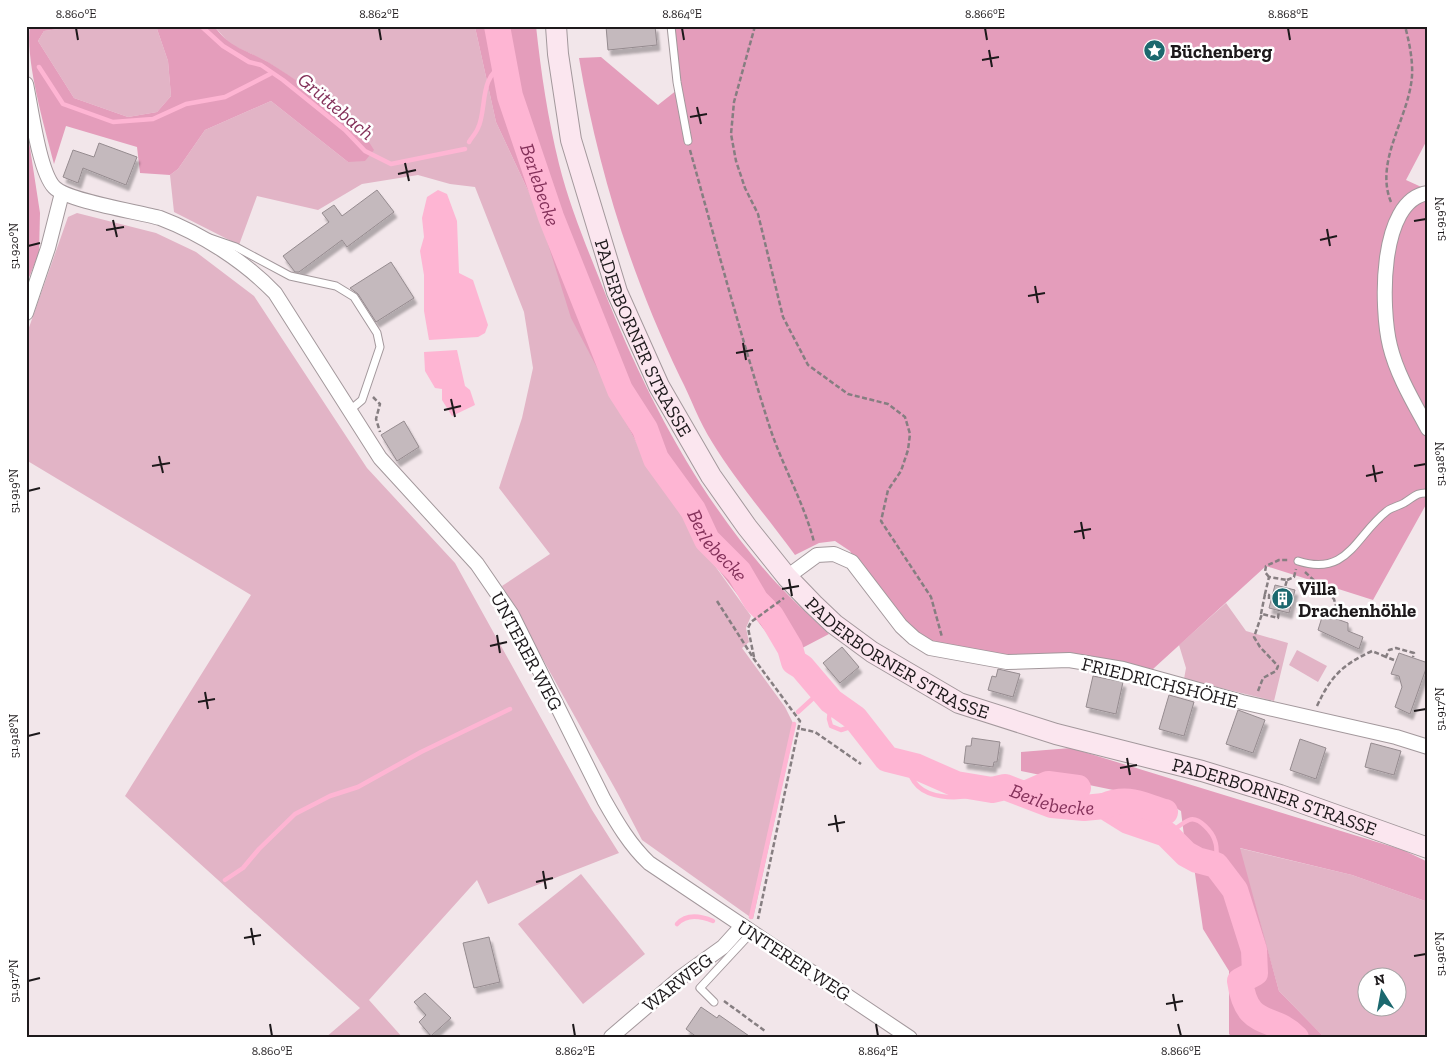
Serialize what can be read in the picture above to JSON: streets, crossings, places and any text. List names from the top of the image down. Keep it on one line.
{"streets":{"main road":["PADERBORNER STRASSE"],"street":["UNTERER WEG","FRIEDRICHSHÖHE","WARWEG"]},"crossings":[["UNTERER WEG","WARWEG"]],"water":["Grüttebach","Berlebecke"],"places":{"place":["Büchenberg"],"building":["Villa Drachenhöhle"]},"north":"top","coordinates":["8.860°E","8.862°E","8.864°E","8.866°E","8.868°E","51.919°N","51.920°N","51.918°N","51.917°N","51.916°N"]}
